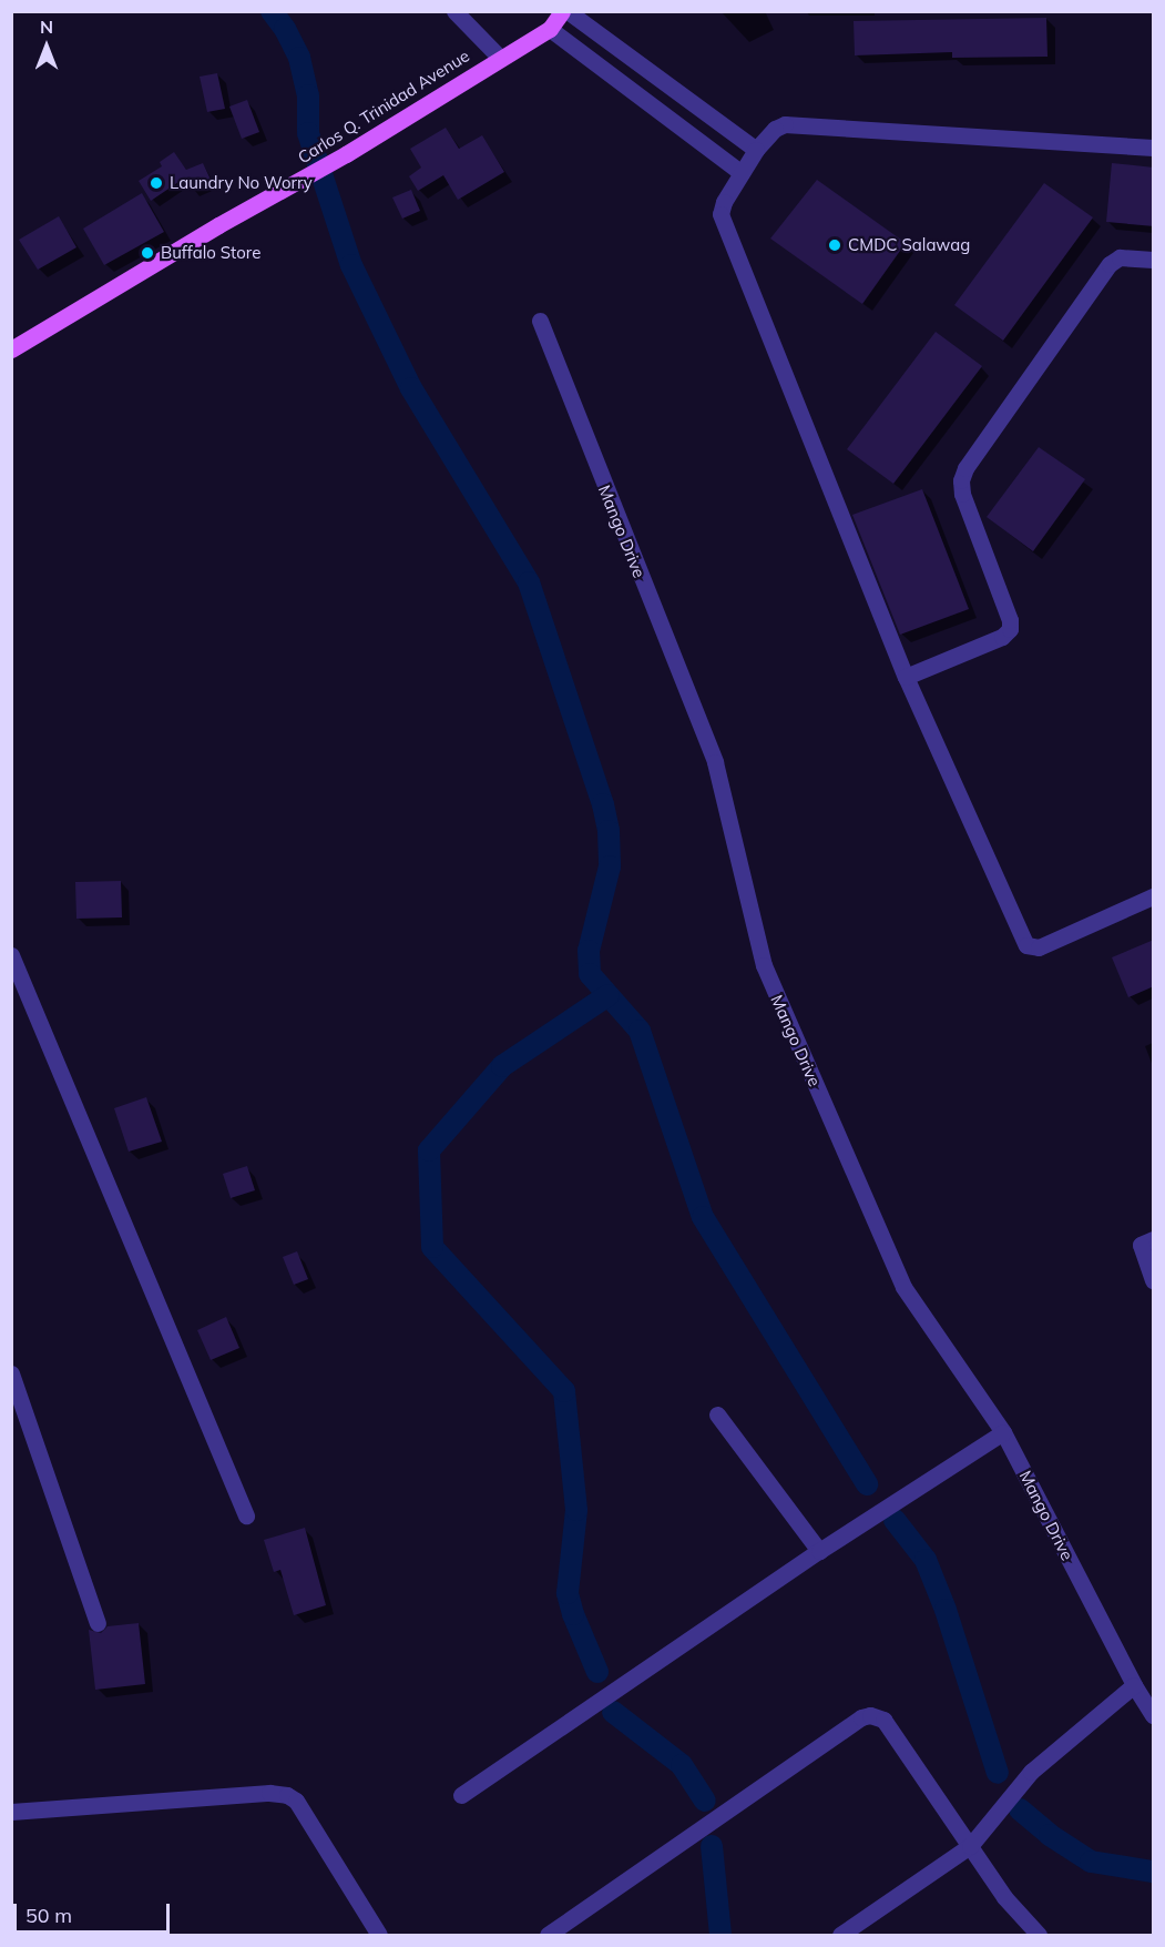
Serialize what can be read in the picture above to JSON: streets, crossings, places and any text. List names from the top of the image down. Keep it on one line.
{"streets":{"main road":["Carlos Q. Trinidad Avenue"],"street":["Mango Drive"]},"places":["Laundry No Worry","CMDC Salawag","Buffalo Store"],"scale_bar":"50 m","north":"top"}
